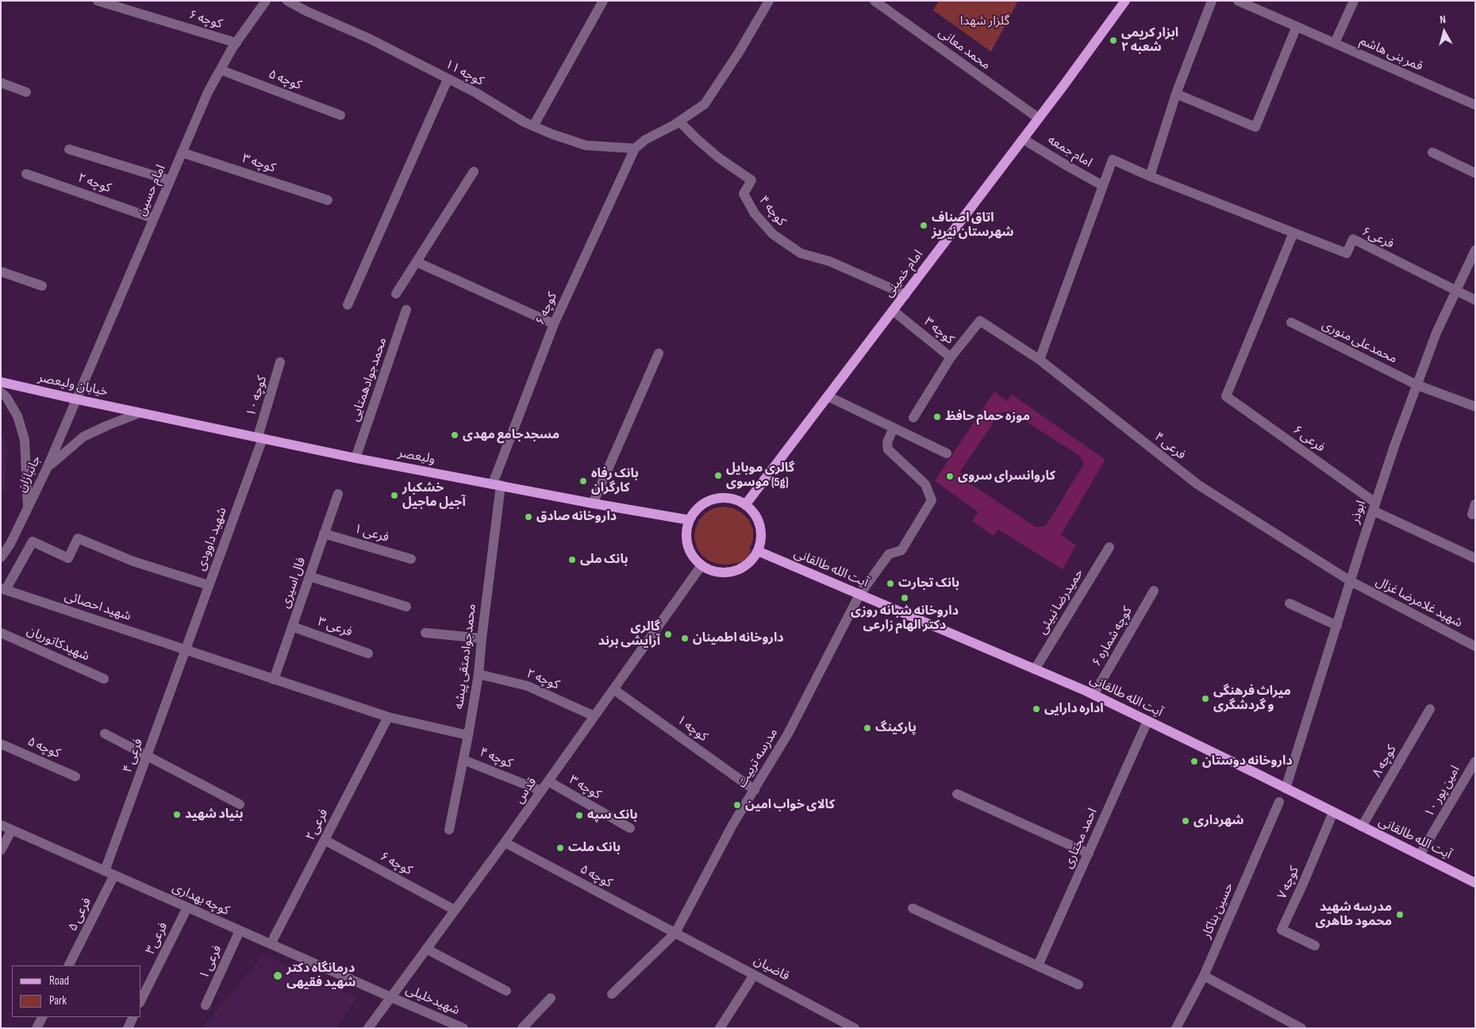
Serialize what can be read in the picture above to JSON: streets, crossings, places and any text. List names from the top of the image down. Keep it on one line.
{"streets":{"main road":["امام خمینی","خیابان ولیعصر","ولیعصر","آیت الله طالقانی"],"street":["کوچه ۶","محمد معانی","قمر بنی هاشم","کوچه ۱۱","کوچه ۵","امام جمعه","کوچه ۳","کوچه ۲","امام حسین","کوچه ۴","فرعی۶","۶ کوچه","محمدعلی منوری","محمدجوادهمتایی","کوچه ۱۰","فرعی ۶","فرعی ۴","جانبازان","ابوذر","فرعی ۱","شهید داوودی","فال اسیری","حمیدرضا نبیئی","شهید غلامرضا غزال","شهید احصائی","فرعی ۳","کوچه شماره ۶","شهیدکاتوریان","محمدجوادمتقی پیشه","کوچه ۱","مدرسه تربیت","کوچه ۸","قدس","امین پور ۱۰","فرعی۲","احمد مختاری","کوچه ۷","کوچه بهداری","حسین بناکار","فرعی ۵","فرعی۳","قاضیان","شهیدخلیلی"]},"crossings":[["کوچه ۶","امام حسین"],["کوچه ۶","قدس"],["کوچه ۶","فرعی۲"],["محمد معانی","امام خمینی"],["کوچه ۱۱","۶ کوچه"],["کوچه ۵","امام حسین"],["کوچه ۵","مدرسه تربیت"],["کوچه ۵","قدس"],["کوچه ۵","قاضیان"],["امام جمعه","امام خمینی"],["کوچه ۳","امام حسین"],["کوچه ۳","امام خمینی"],["کوچه ۳","فرعی ۴"],["کوچه ۳","قدس"],["کوچه ۲","امام حسین"],["کوچه ۲","محمدجوادمتقی پیشه"],["کوچه ۲","قدس"],["امام حسین","خیابان ولیعصر"],["امام حسین","جانبازان"],["کوچه ۴","امام خمینی"],["کوچه ۴","محمدجوادمتقی پیشه"],["کوچه ۴","قدس"],["فرعی۶","فرعی ۶"],["فرعی۶","ابوذر"],["امام خمینی","ولیعصر"],["امام خمینی","آیت الله طالقانی"],["امام خمینی","قدس"],["۶ کوچه","ولیعصر"],["۶ کوچه","محمدجوادمتقی پیشه"],["محمدعلی منوری","ابوذر"],["محمدجوادهمتایی","ولیعصر"],["خیابان ولیعصر","ولیعصر"],["خیابان ولیعصر","جانبازان"],["کوچه ۱۰","ولیعصر"],["کوچه ۱۰","شهید داوودی"],["فرعی ۶","ابوذر"],["فرعی ۴","ابوذر"],["فرعی ۴","شهید داوودی"],["فرعی ۴","شهید غلامرضا غزال"],["فرعی ۴","شهید احصائی"],["فرعی ۴","کوچه بهداری"],["ولیعصر","شهید داوودی"],["ولیعصر","آیت الله طالقانی"],["ولیعصر","محمدجوادمتقی پیشه"],["ولیعصر","قدس"],["ابوذر","آیت الله طالقانی"],["ابوذر","شهید غلامرضا غزال"],["فرعی ۱","فال اسیری"],["فرعی ۱","کوچه بهداری"],["شهید داوودی","شهید احصائی"],["آیت الله طالقانی","حمیدرضا نبیئی"],["آیت الله طالقانی","کوچه شماره ۶"],["آیت الله طالقانی","مدرسه تربیت"],["آیت الله طالقانی","کوچه ۸"],["آیت الله طالقانی","قدس"],["آیت الله طالقانی","امین پور ۱۰"],["آیت الله طالقانی","احمد مختاری"],["آیت الله طالقانی","کوچه ۷"],["فال اسیری","شهید احصائی"],["فال اسیری","فرعی ۳"],["شهید احصائی","محمدجوادمتقی پیشه"],["شهید احصائی","فرعی۲"],["کوچه ۱","مدرسه تربیت"],["کوچه ۱","قدس"],["مدرسه تربیت","قاضیان"],["قدس","کوچه بهداری"],["قدس","شهیدخلیلی"],["فرعی۲","کوچه بهداری"],["کوچه بهداری","فرعی ۵"],["کوچه بهداری","فرعی۳"],["کوچه بهداری","شهیدخلیلی"]],"parks":["گلزار شهدا"],"places":["ابزار کریمی شعبه ۲","اتاق اصناف شهرستان نیریز","موزه حمام حافظ","مسجدجامع مهدی","گالری موبایل موسوی (5g)","کاروانسرای سروی","بانک رفاه کارگران","خشکبار آجیل ماجیل","داروخانه صادق","بانک ملی","بانک تجارت","داروخانه شبانه روزی دکتر الهام زارعی","گالری آرایشی برند","داروخانه اطمینان","میراث فرهنگی و گردشگری","اداره دارایی","پارکینگ","داروخانه دوستان","کالای خواب امین","بنیاد شهید","بانک سپه","شهرداری","بانک ملت","مدرسه شهید محمود طاهری","درمانگاه دکتر شهید فقیهی"],"legend":["Road","Park"],"north":"top"}
